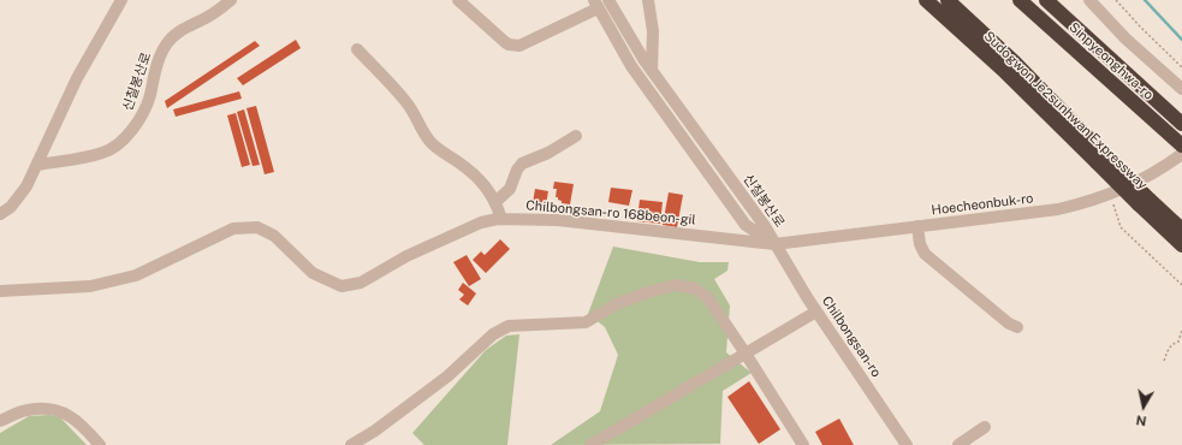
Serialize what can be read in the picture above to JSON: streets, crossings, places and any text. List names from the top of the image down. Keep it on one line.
{"streets":{"highway":["Sinpyeonghwa-ro","Sudogwon Je2sunhwan Expressway"],"street":["신칠봉산로","Hoecheonbuk-ro","Chilbongsan-ro 168beon-gil","Chilbongsan-ro"]},"crossings":[["Sinpyeonghwa-ro","Hoecheonbuk-ro"],["신칠봉산로","Hoecheonbuk-ro"],["신칠봉산로","Chilbongsan-ro 168beon-gil"],["신칠봉산로","Chilbongsan-ro"],["Hoecheonbuk-ro","Chilbongsan-ro 168beon-gil"],["Hoecheonbuk-ro","Chilbongsan-ro"],["Chilbongsan-ro 168beon-gil","Chilbongsan-ro"]],"north":"bottom"}
